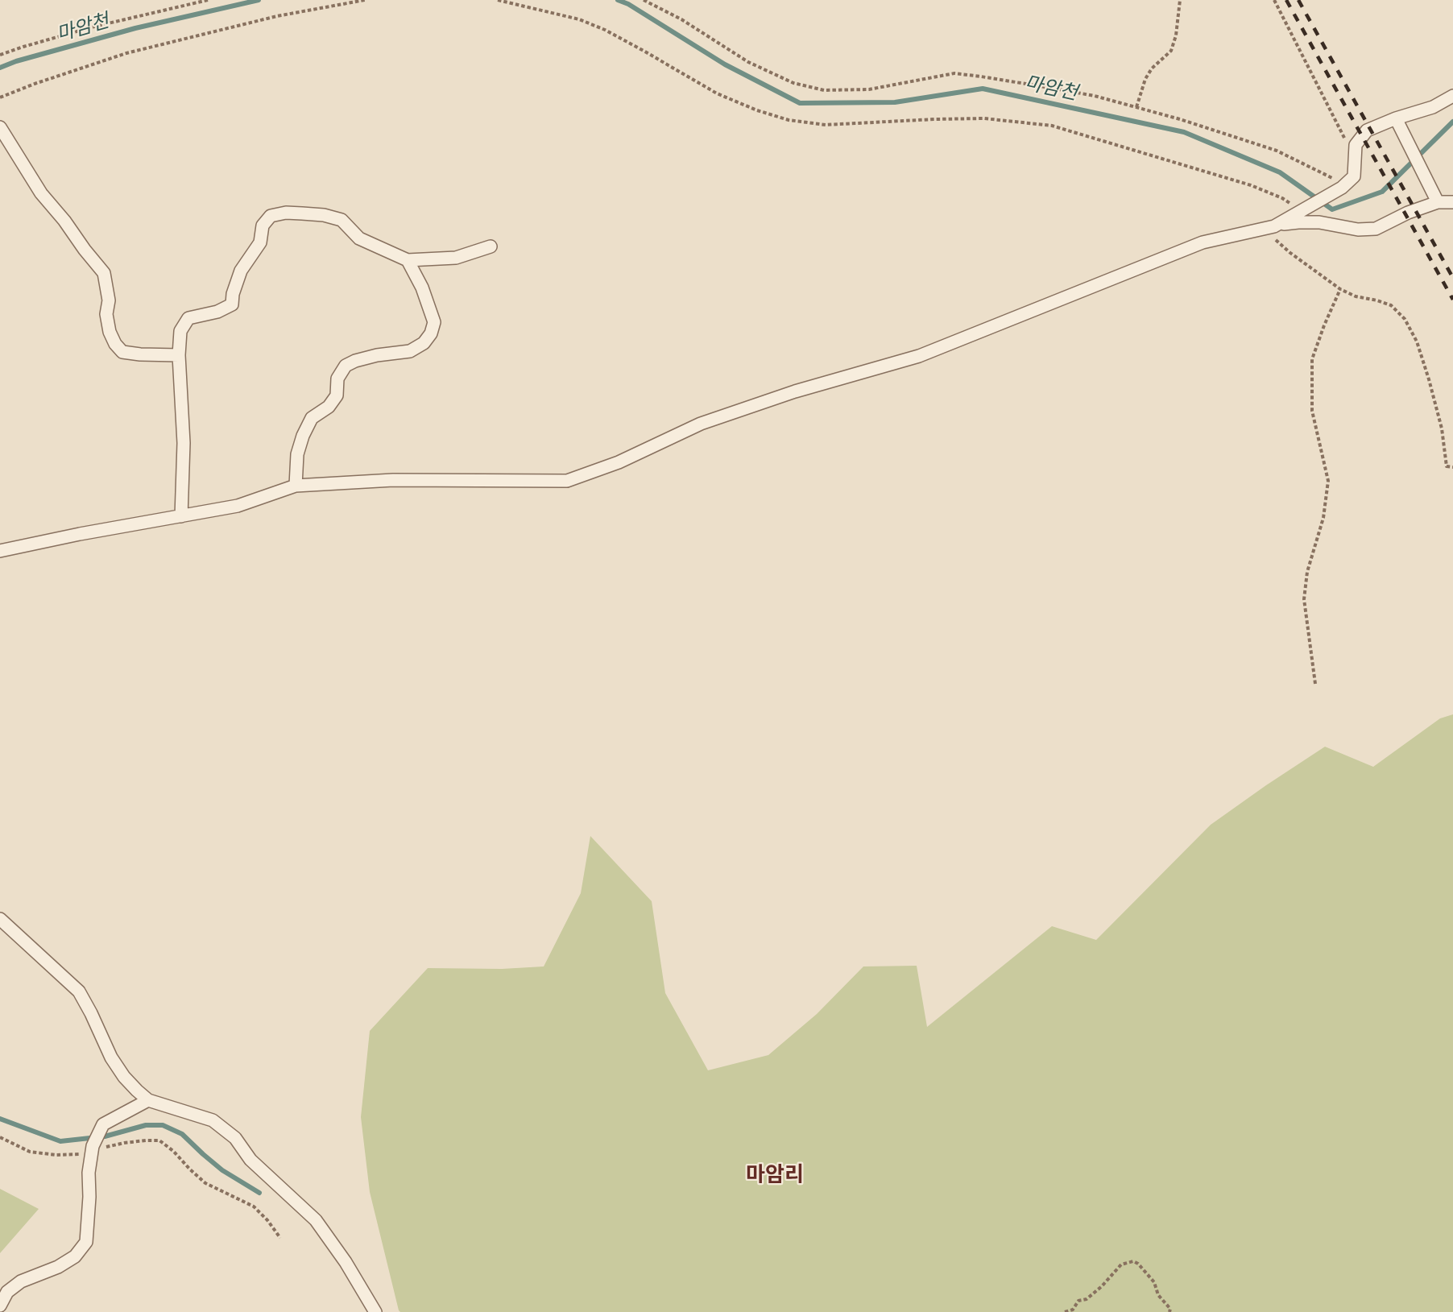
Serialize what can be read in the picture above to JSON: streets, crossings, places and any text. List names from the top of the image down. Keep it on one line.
{"districts":["마암리"],"water":["마암천"]}
